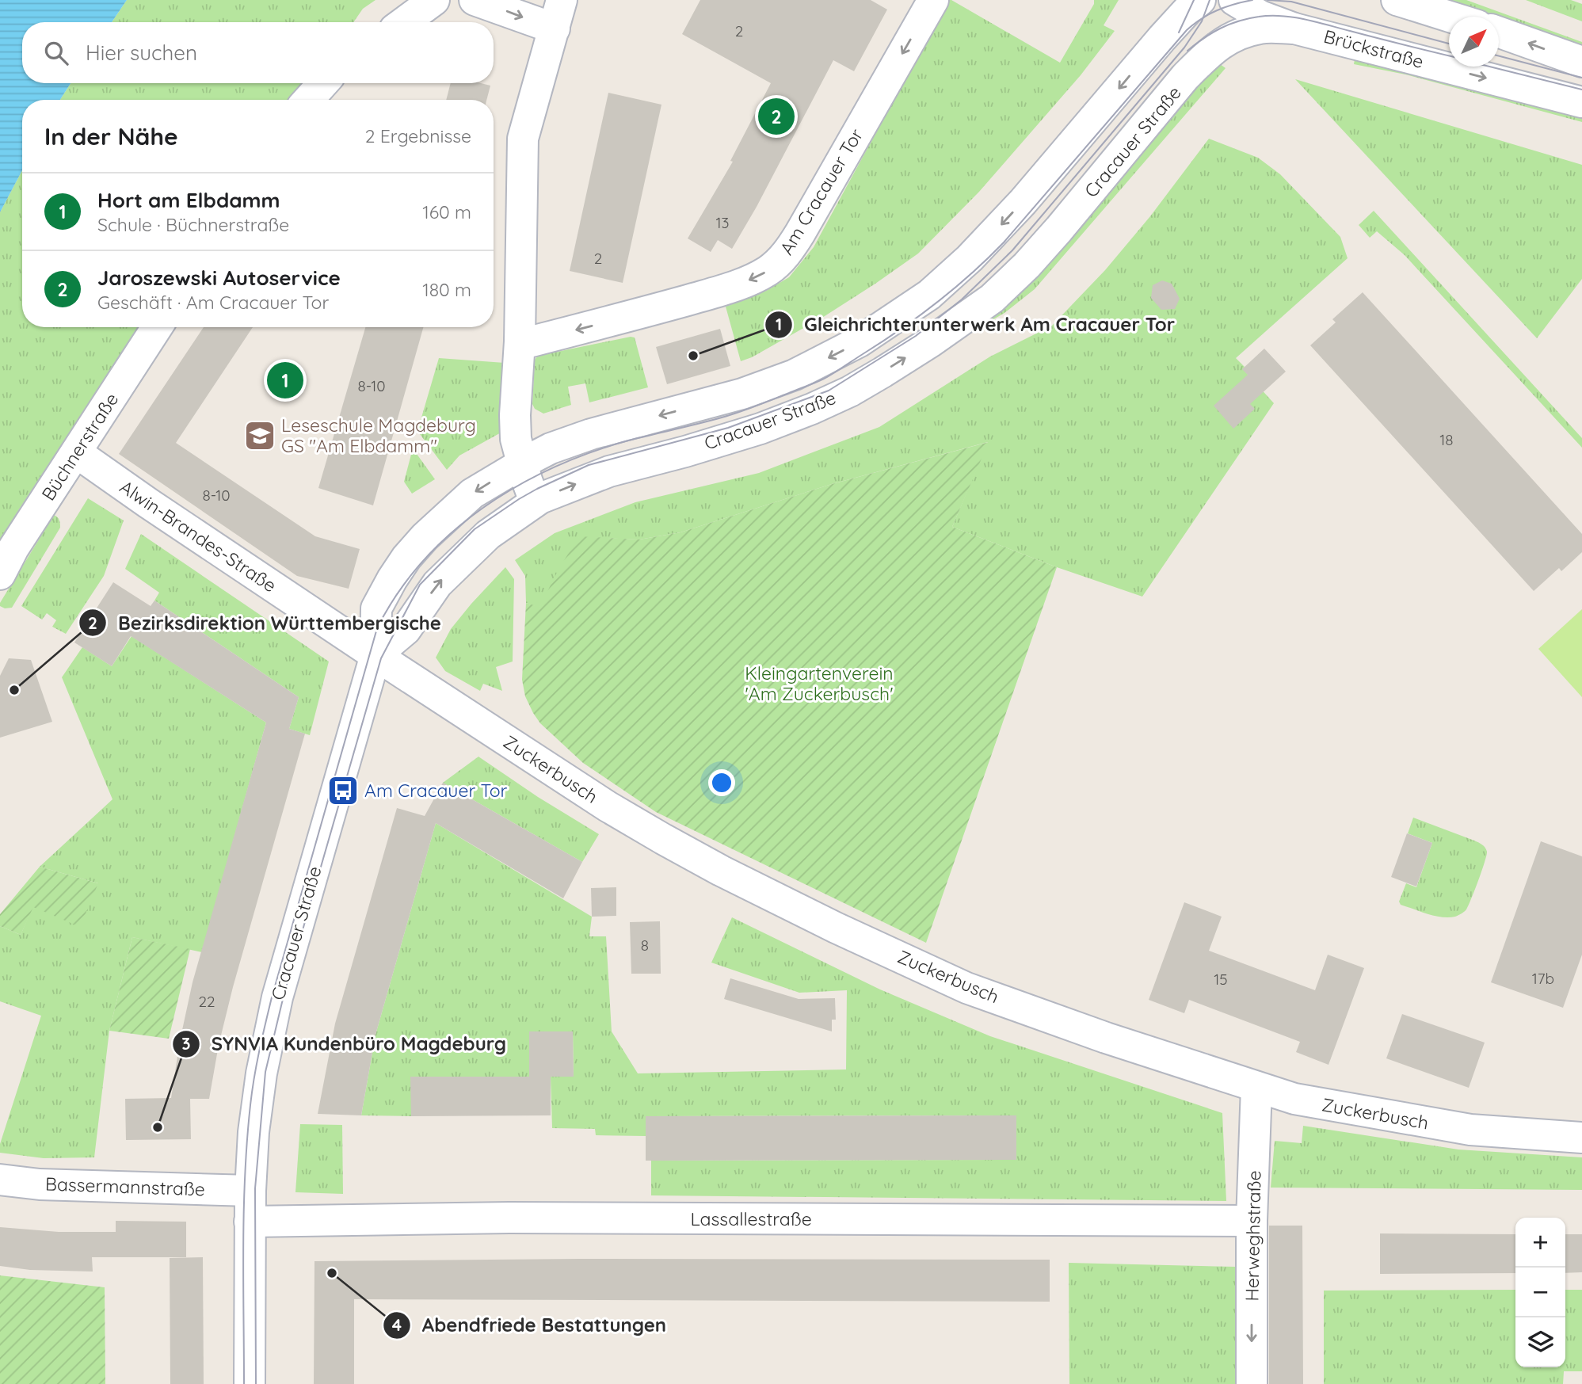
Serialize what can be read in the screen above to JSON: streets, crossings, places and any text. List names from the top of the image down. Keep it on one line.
{"streets":{"street":["Brückstraße","Cracauer Straße","Am Cracauer Tor","Büchnerstraße","Alwin-Brandes-Straße","Zuckerbusch","Bassermannstraße","Lassallestraße","Herweghstraße"]},"crossings":[["Brückstraße","Cracauer Straße"],["Cracauer Straße","Alwin-Brandes-Straße"],["Cracauer Straße","Zuckerbusch"],["Cracauer Straße","Bassermannstraße"],["Cracauer Straße","Lassallestraße"],["Büchnerstraße","Alwin-Brandes-Straße"],["Alwin-Brandes-Straße","Zuckerbusch"],["Zuckerbusch","Herweghstraße"],["Lassallestraße","Herweghstraße"]],"one_way":["Am Cracauer Tor","Herweghstraße"],"parks":["Kleingartenverein 'Am Zuckerbusch'"],"places":{"other":["Gleichrichterunterwerk Am Cracauer Tor","Bezirksdirektion Württembergische","SYNVIA Kundenbüro Magdeburg","Abendfriede Bestattungen"],"school or university":["Leseschule Magdeburg GS \"Am Elbdamm\""],"bus stop":["Am Cracauer Tor"]},"house_numbers":["2","13","2","8-10","18","8-10","8","17b","15","22"],"north":"top right","page":{"search":"Hier suchen","pins":["2","1"],"heading":["In der Nähe","2 Ergebnisse"],"list":[{"mark":"1","name":"Hort am Elbdamm","note":"Schule · Büchnerstraße","value":"160 m"},{"mark":"2","name":"Jaroszewski Autoservice","note":"Geschäft · Am Cracauer Tor","value":"180 m"}],"map_buttons":["+","−"]}}
